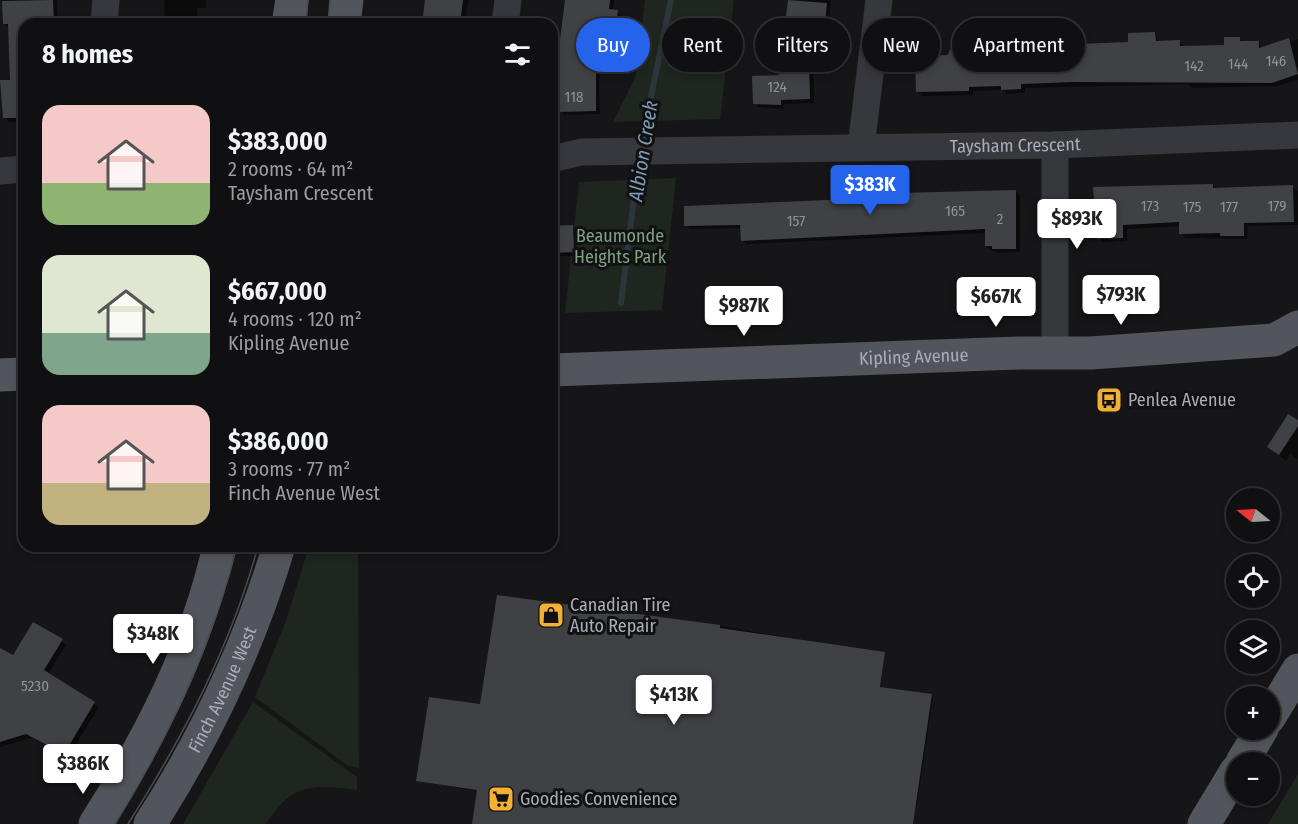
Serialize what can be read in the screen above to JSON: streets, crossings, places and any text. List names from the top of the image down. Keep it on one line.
{"streets":{"main road":["Kipling Avenue","Finch Avenue West"],"street":["Taysham Crescent"]},"water":["Albion Creek"],"parks":["Beaumonde Heights Park"],"places":{"bus stop":["Penlea Avenue"],"shop":["Canadian Tire Auto Repair"],"supermarket":["Goodies Convenience"]},"house_numbers":["146","144","142","124","118","173","179","175","177","165","2","157","5230"],"north":"left","page":{"chip":["Buy","Rent","Filters","New","Apartment"],"heading":"8 homes","list":[{"name":"$383,000","note":"2 rooms · 64 m² · Taysham Crescent"},{"name":"$667,000","note":"4 rooms · 120 m² · Kipling Avenue"},{"name":"$386,000","note":"3 rooms · 77 m² · Finch Avenue West"}],"price":["$383K","$893K","$793K","$667K","$987K","$348K","$413K","$386K"],"map_buttons":["+","−"]}}
